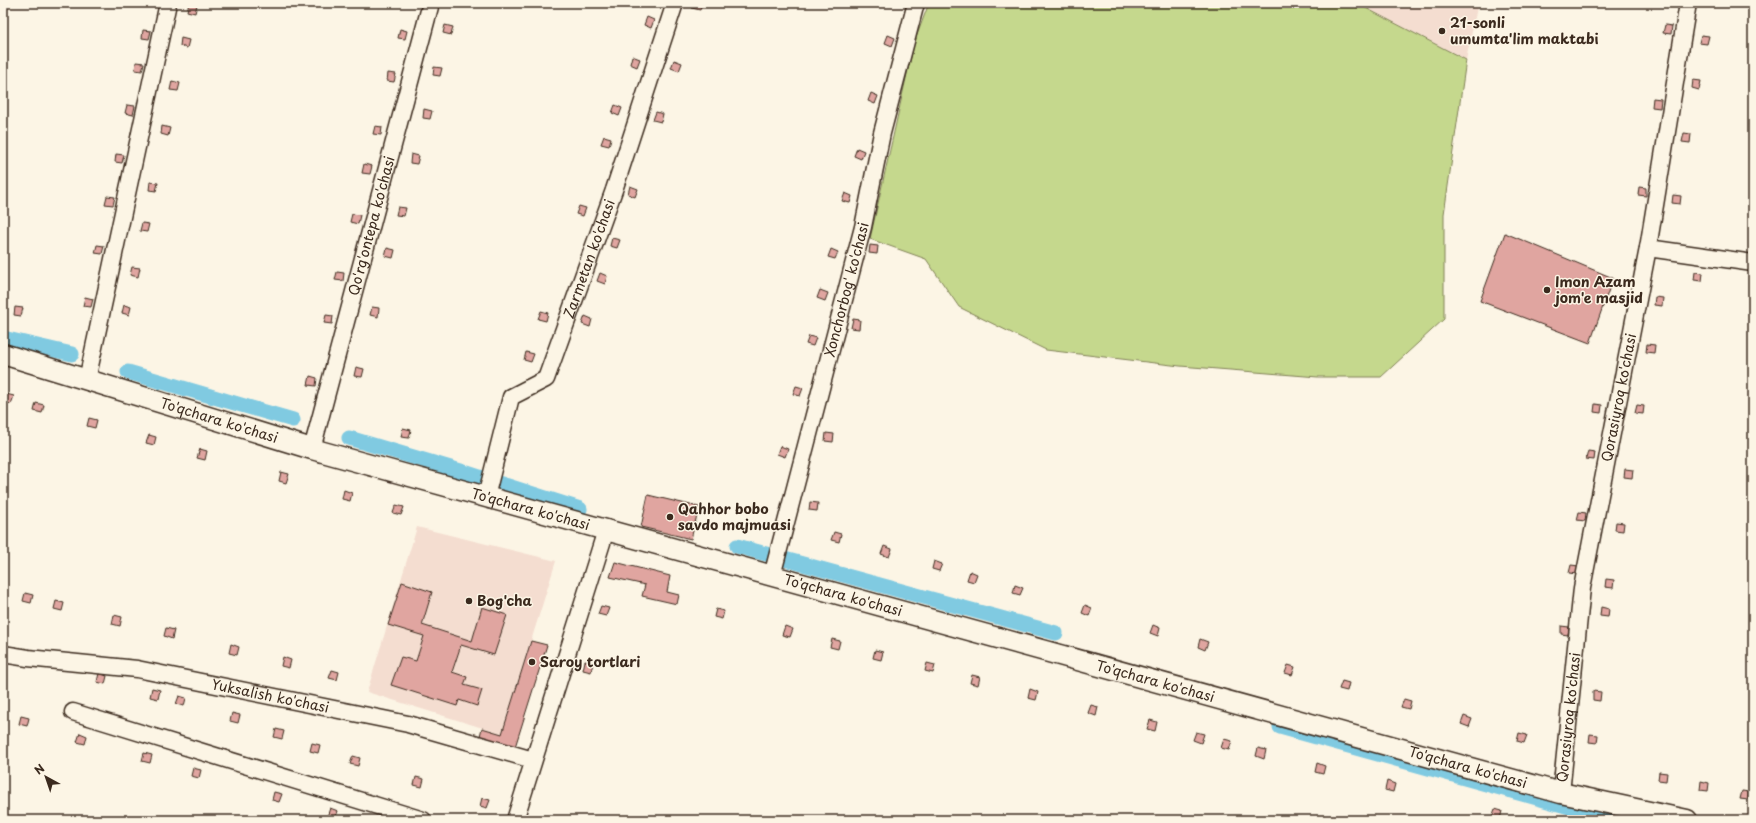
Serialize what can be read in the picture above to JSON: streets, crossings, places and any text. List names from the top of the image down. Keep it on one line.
{"streets":{"street":["Qo'rg'ontepa ko'chasi","Zarmetan ko'chasi","Xonchorbog' ko'chasi","Qorasiyroq ko'chasi","To'qchara ko'chasi","Yuksalish ko'chasi"]},"crossings":[["Qo'rg'ontepa ko'chasi","To'qchara ko'chasi"],["Zarmetan ko'chasi","To'qchara ko'chasi"],["Xonchorbog' ko'chasi","To'qchara ko'chasi"],["Qorasiyroq ko'chasi","To'qchara ko'chasi"]],"places":["21-sonli umumta'lim maktabi","Imon Azam jom'e masjid","Qahhor bobo savdo majmuasi","Bog'cha","Saroy tortlari"],"north":"top left"}
